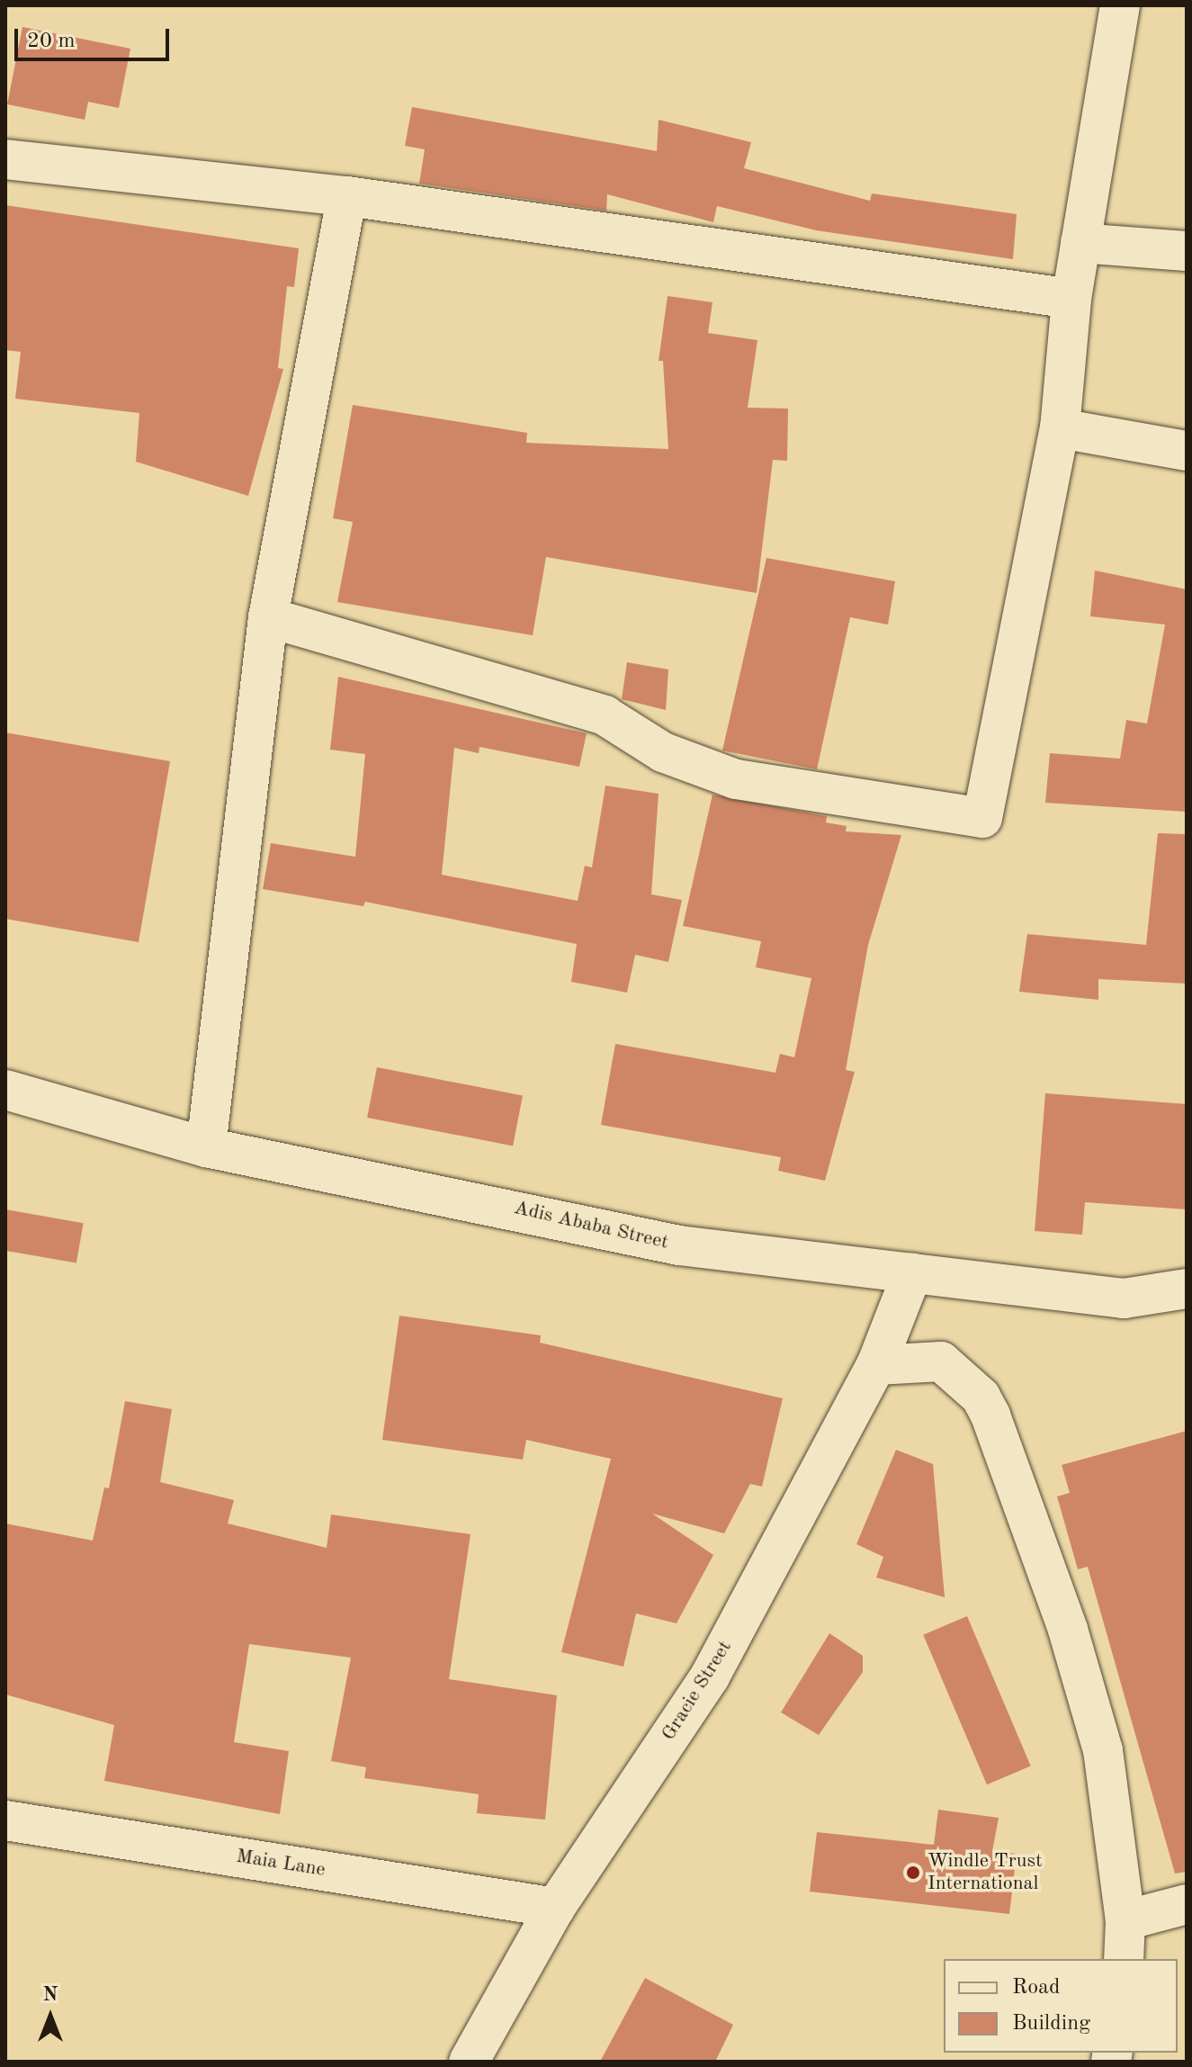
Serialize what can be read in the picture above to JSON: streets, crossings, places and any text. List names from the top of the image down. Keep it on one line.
{"streets":{"street":["Adis Ababa Street","Gracie Street","Maia Lane"]},"crossings":[["Adis Ababa Street","Gracie Street"],["Gracie Street","Maia Lane"]],"places":["Windle Trust International"],"legend":["Road","Building"],"scale_bar":"20 m","north":"top"}
